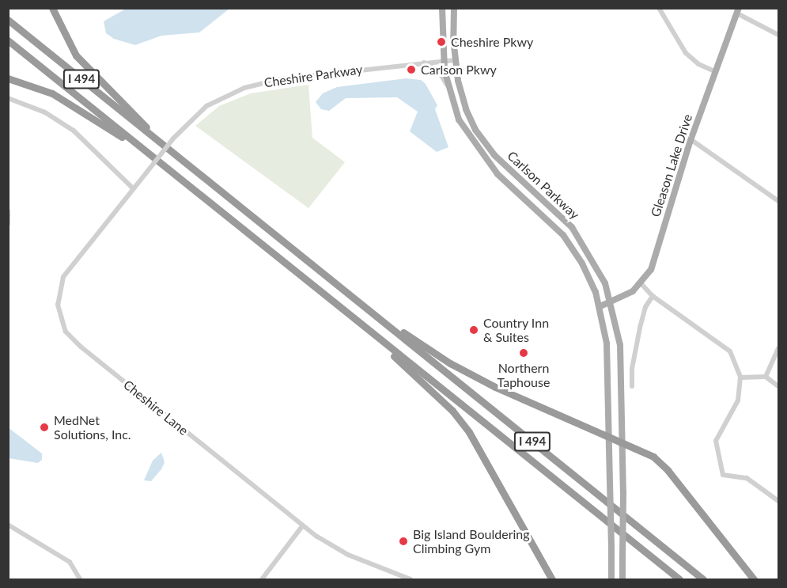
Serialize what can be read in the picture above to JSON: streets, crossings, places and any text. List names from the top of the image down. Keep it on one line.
{"streets":{"highway":["I 494"],"main road":["Gleason Lake Drive","Carlson Parkway"],"street":["Cheshire Parkway","Cheshire Lane"]},"crossings":[["Cheshire Parkway","Carlson Parkway"],["Cheshire Parkway","Cheshire Lane"]],"places":["Cheshire Pkwy","Carlson Pkwy","Country Inn & Suites","Northern Taphouse","MedNet Solutions, Inc.","Big Island Bouldering Climbing Gym"]}
